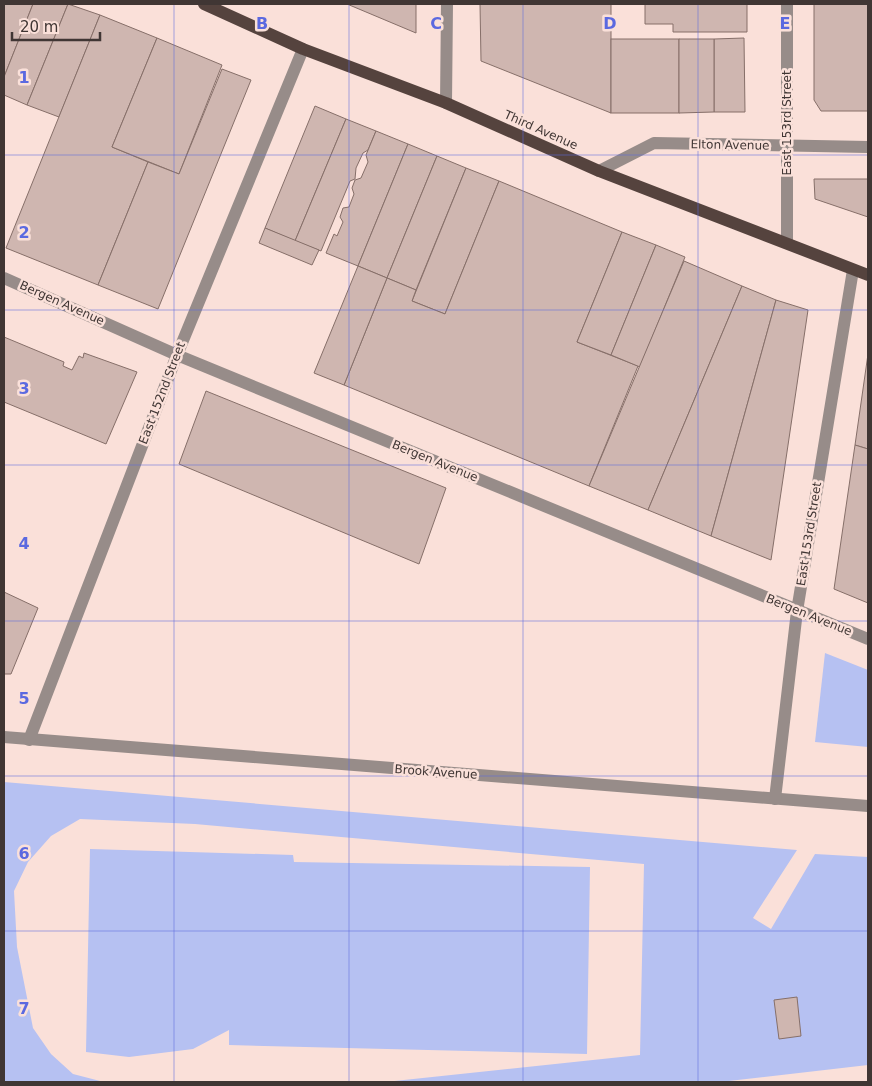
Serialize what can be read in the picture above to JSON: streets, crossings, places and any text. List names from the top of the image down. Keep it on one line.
{"streets":{"main road":["Third Avenue"],"street":["East 153rd Street","Elton Avenue","Bergen Avenue","East 152nd Street","Brook Avenue"]},"crossings":[["East 153rd Street","Third Avenue"],["East 153rd Street","Elton Avenue"],["East 153rd Street","Bergen Avenue"],["East 153rd Street","Brook Avenue"],["Third Avenue","Elton Avenue"],["Third Avenue","East 152nd Street"],["Bergen Avenue","East 152nd Street"],["East 152nd Street","Brook Avenue"]],"scale_bar":"20 m","grid":{"columns":["B","C","D","E"],"rows":["1","2","3","4","5","6","7"]}}
